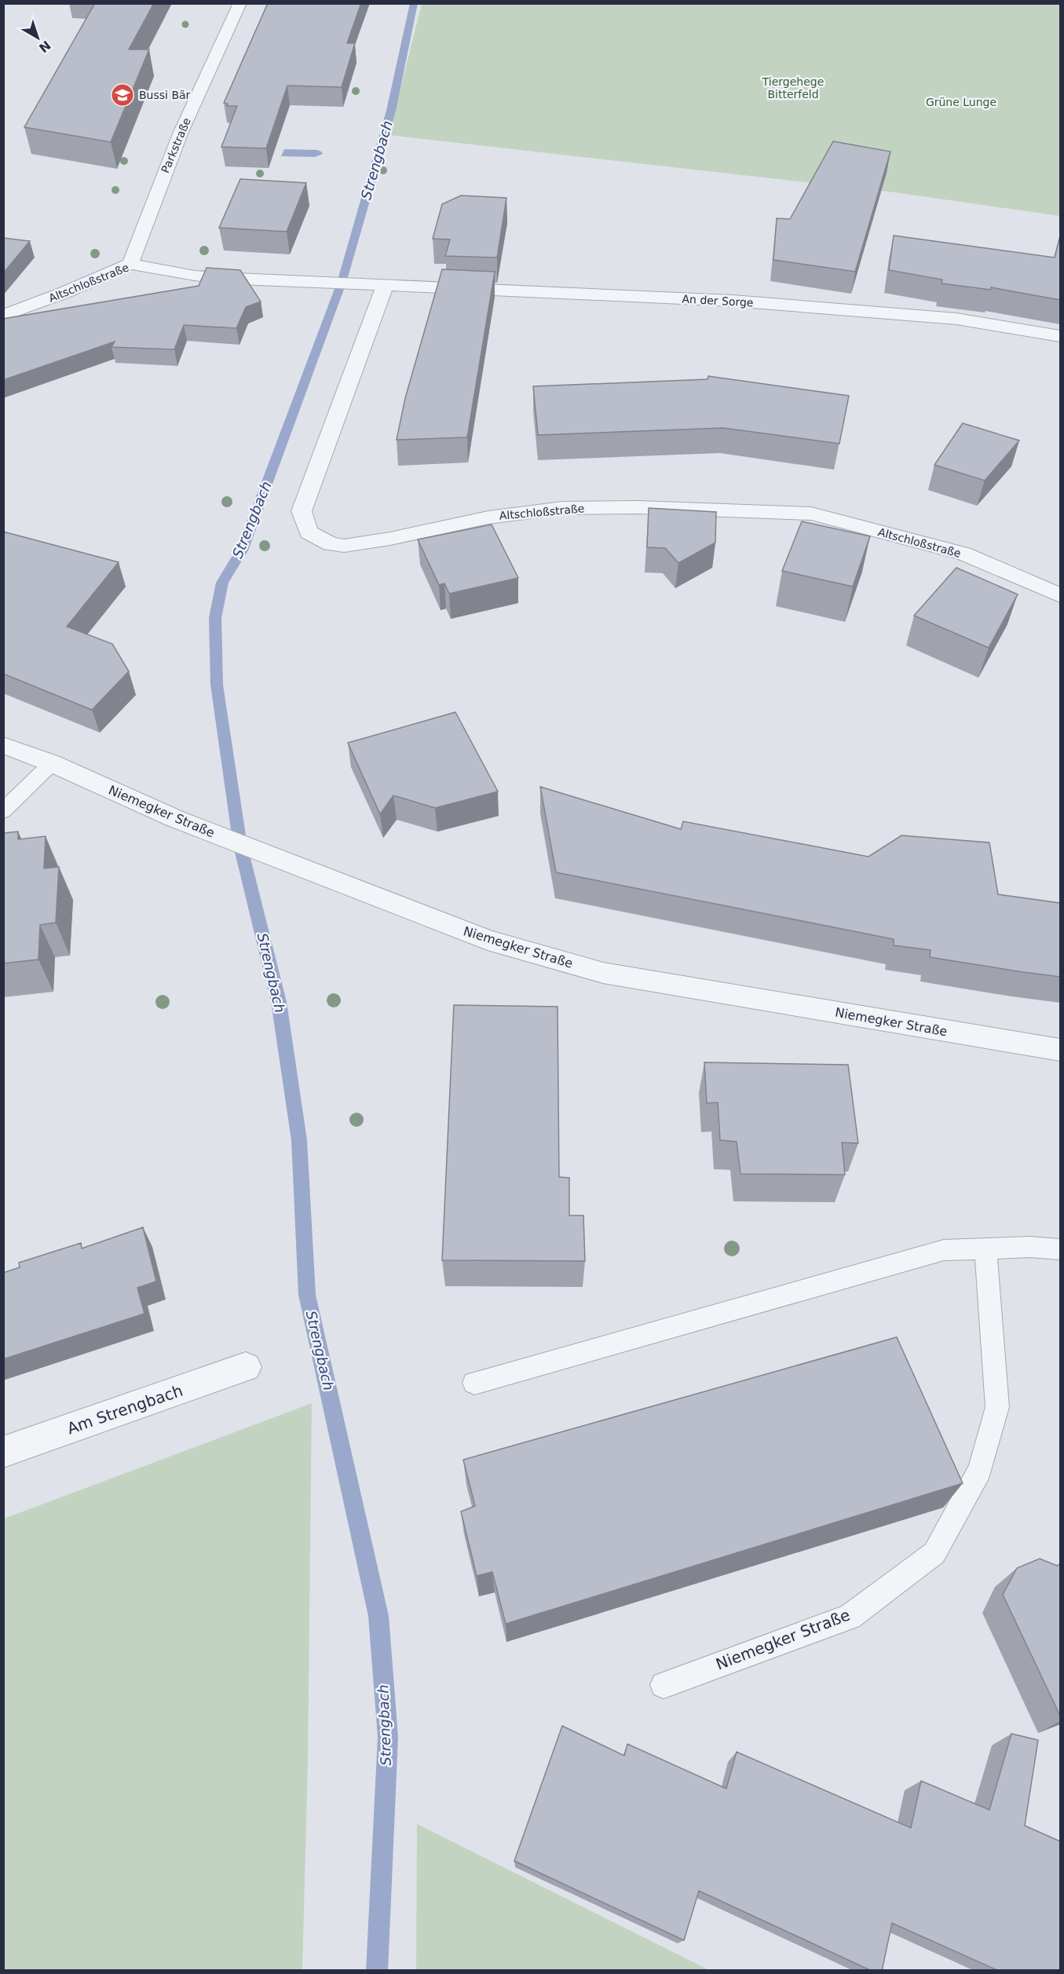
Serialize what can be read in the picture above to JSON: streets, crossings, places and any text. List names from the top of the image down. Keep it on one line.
{"streets":{"street":["Parkstraße","Altschloßstraße","An der Sorge","Niemegker Straße","Am Strengbach"]},"crossings":[["Parkstraße","Altschloßstraße"],["Altschloßstraße","An der Sorge"]],"water":["Strengbach"],"parks":["Tiergehege Bitterfeld","Grüne Lunge"],"places":{"school or university":["Bussi Bär"]},"north":"bottom right"}
